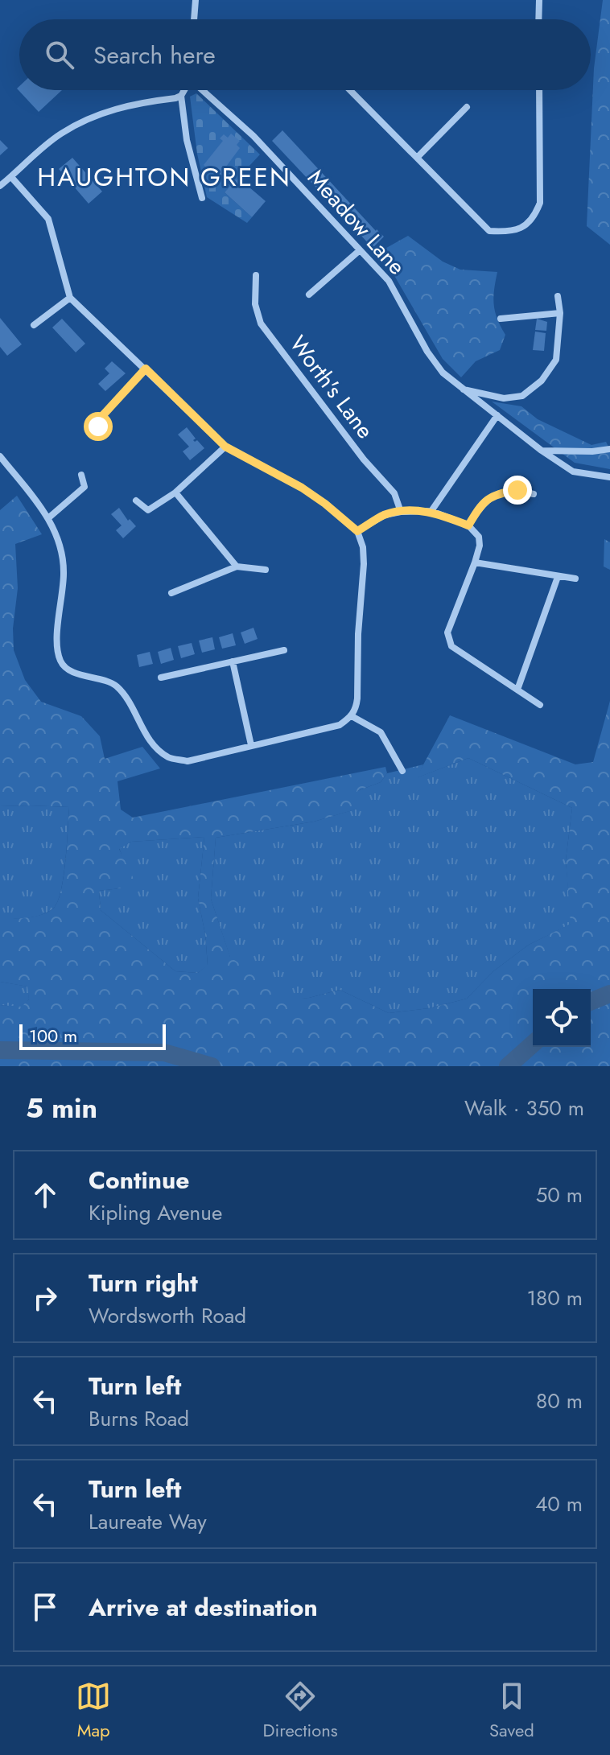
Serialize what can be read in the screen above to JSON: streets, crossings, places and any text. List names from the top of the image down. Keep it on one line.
{"streets":{"street":["Meadow Lane","Worth's Lane"]},"districts":["HAUGHTON GREEN"],"scale_bar":"100 m","page":{"search":"Search here","scale":"100 m","heading":["5 min","Walk · 350 m"],"list":[["Continue","Kipling Avenue","50 m"],["Turn right","Wordsworth Road","180 m"],["Turn left","Burns Road","80 m"],["Turn left","Laureate Way","40 m"],"Arrive at destination"],"nav":["Map","Directions","Saved"]}}
